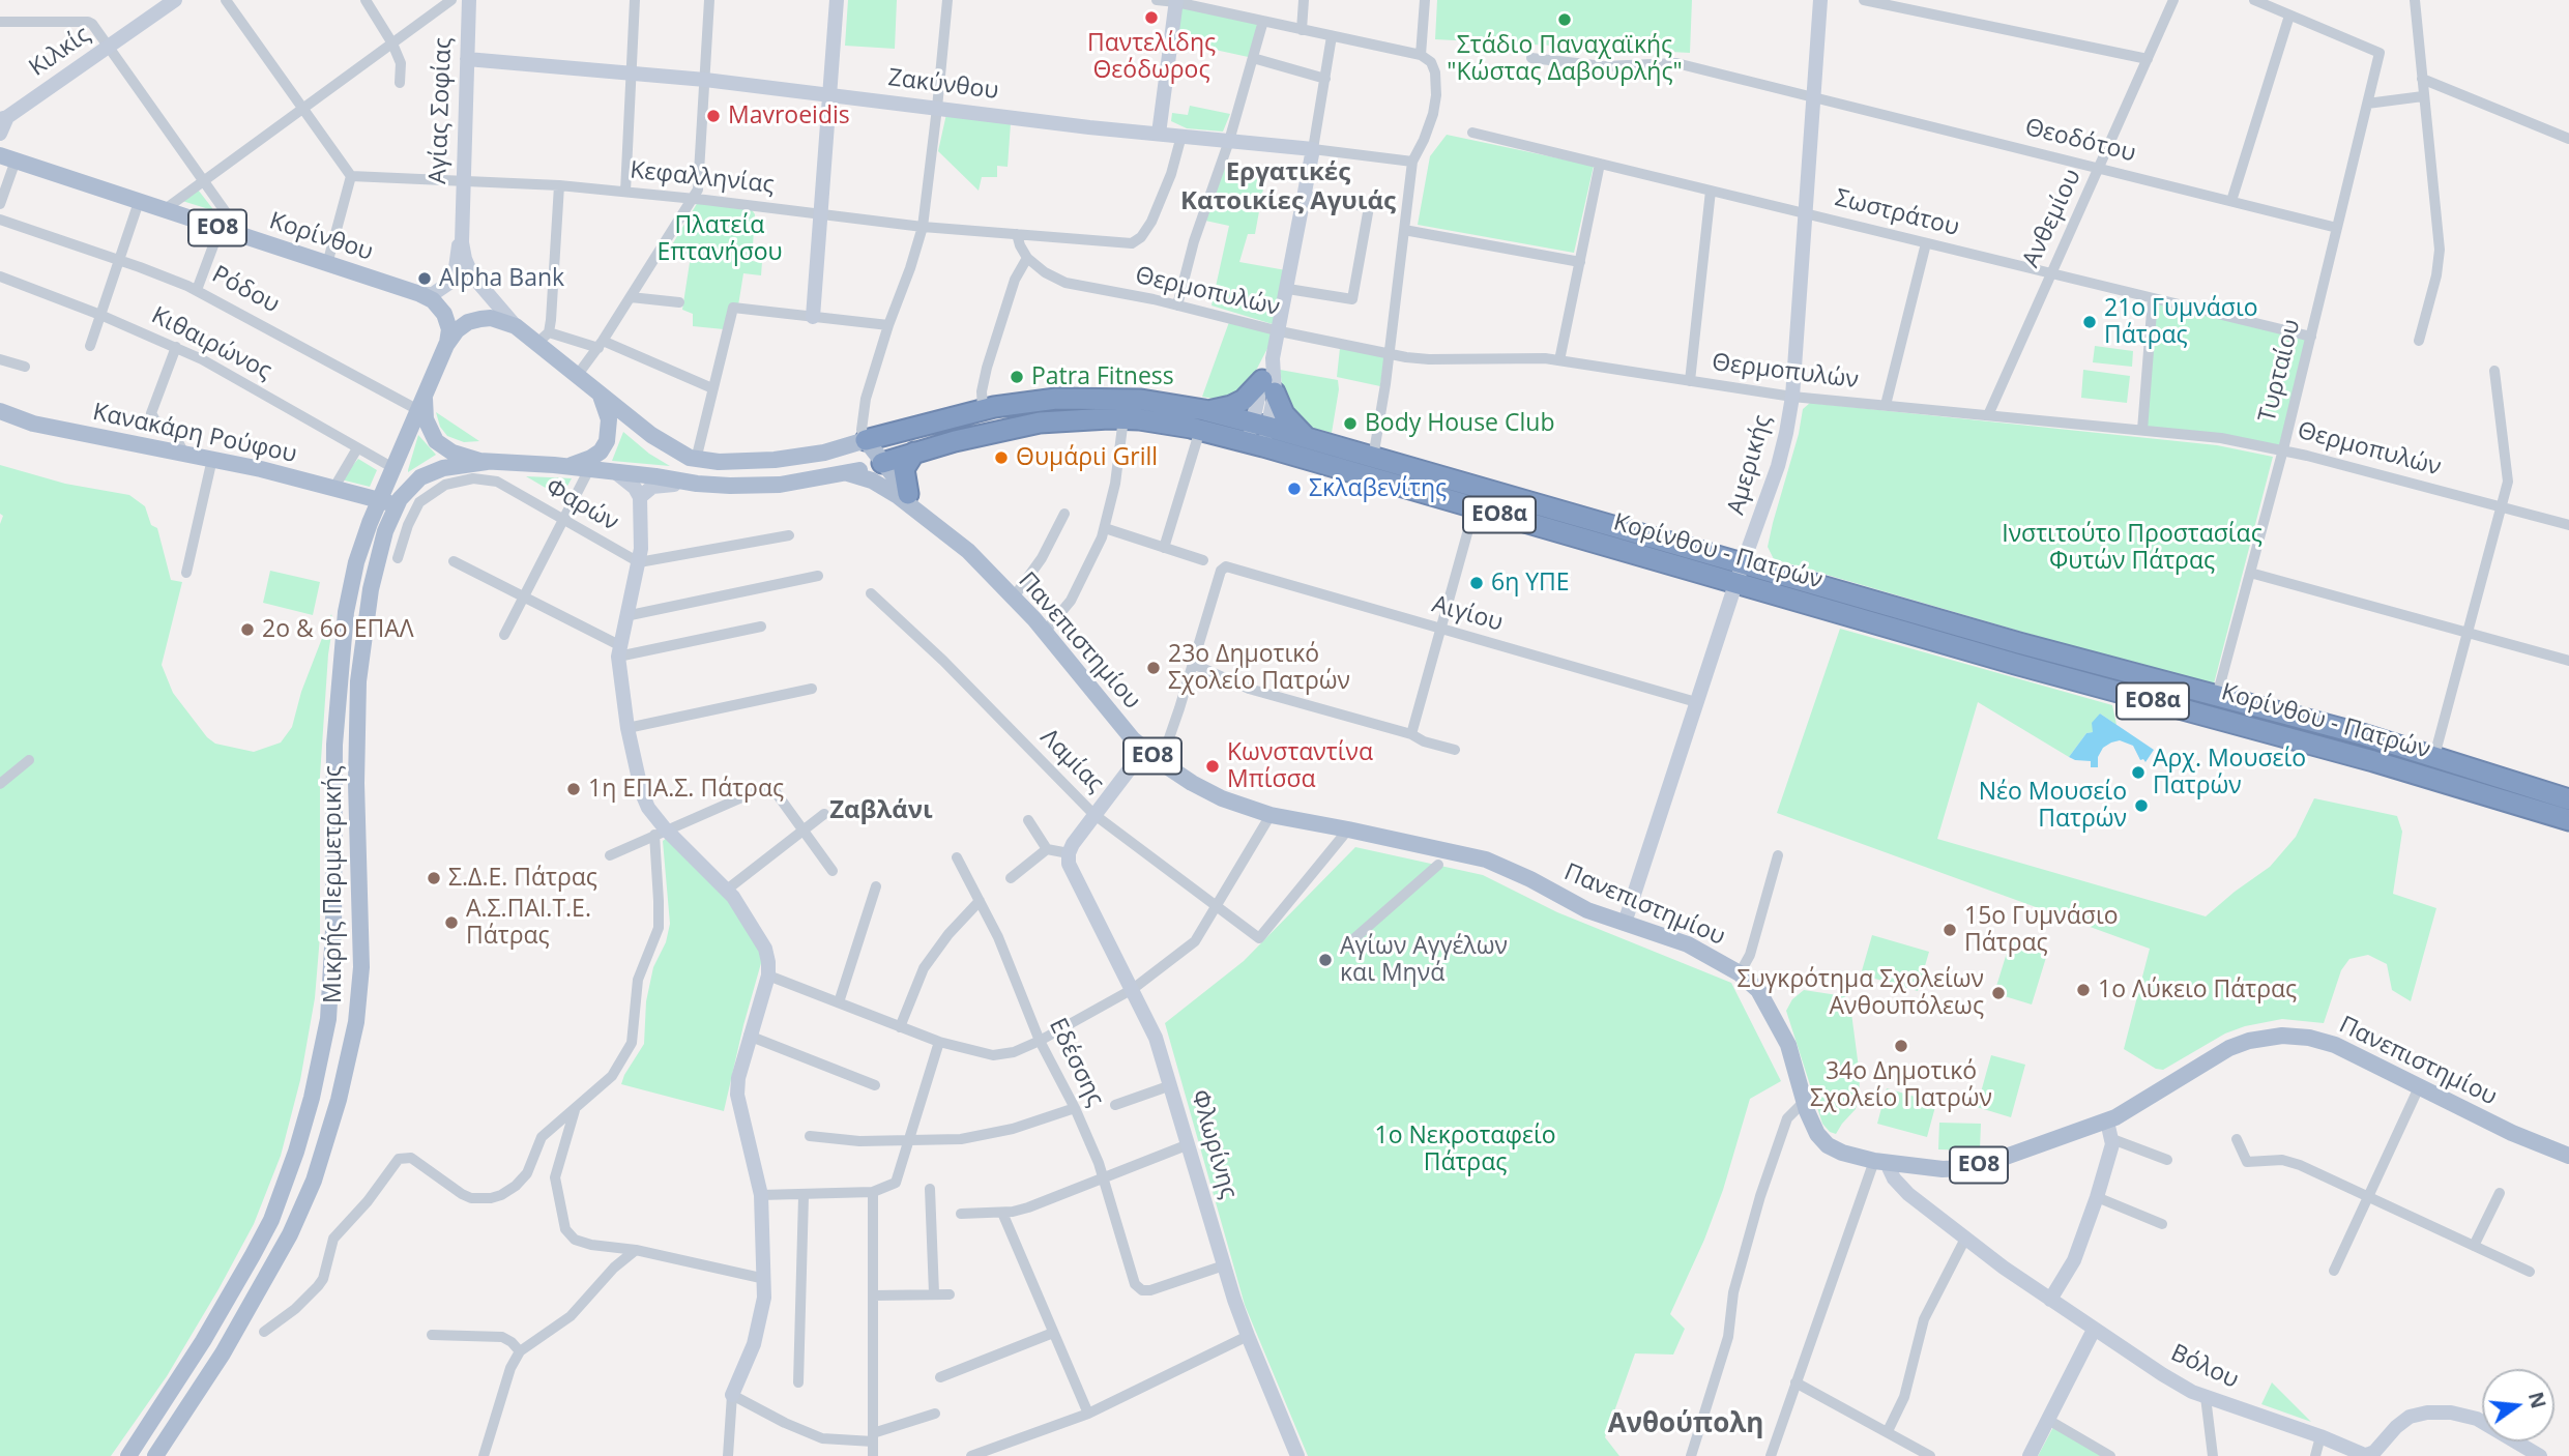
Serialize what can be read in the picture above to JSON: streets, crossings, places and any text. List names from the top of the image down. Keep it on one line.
{"streets":{"highway":["ΕΟ8α","Κορίνθου - Πατρών"],"main road":["ΕΟ8","Κορίνθου","Κανακάρη Ρούφου","Πανεπιστημίου","Μικρής Περιμετρικής"],"street":["Κιλκίς","Ζακύνθου","Αγίας Σοφίας","Θεοδότου","Κεφαλληνίας","Σωστράτου","Ανθεμίου","Ρόδου","Θερμοπυλών","Κιθαιρώνος","Τυρταίου","Αμερικής","Φαρών","Αιγίου","Λαμίας","Εδέσσης","Φλωρίνης","Βόλου"]},"crossings":[["Ζακύνθου","Αγίας Σοφίας"],["Ζακύνθου","Κεφαλληνίας"],["Αγίας Σοφίας","Κεφαλληνίας"],["Θεοδότου","Ανθεμίου"],["Θεοδότου","Τυρταίου"],["Θεοδότου","Αμερικής"],["Σωστράτου","Ανθεμίου"],["Σωστράτου","Τυρταίου"],["Σωστράτου","Αμερικής"],["Ανθεμίου","Θερμοπυλών"],["ΕΟ8","Κορίνθου"],["ΕΟ8","Κορίνθου - Πατρών"],["ΕΟ8","Πανεπιστημίου"],["ΕΟ8","Μικρής Περιμετρικής"],["Θερμοπυλών","Τυρταίου"],["Θερμοπυλών","Αμερικής"],["Τυρταίου","Κορίνθου - Πατρών"],["Κανακάρη Ρούφου","Μικρής Περιμετρικής"],["Αμερικής","Κορίνθου - Πατρών"],["Αμερικής","Αιγίου"],["Αμερικής","Πανεπιστημίου"],["Κορίνθου - Πατρών","Πανεπιστημίου"],["Πανεπιστημίου","Λαμίας"],["Πανεπιστημίου","Βόλου"],["Εδέσσης","Φλωρίνης"]],"districts":["Εργατικές Κατοικίες Αγυιάς","Ζαβλάνι","Ανθούπολη"],"parks":["Πλατεία Επτανήσου","Ινστιτούτο Προστασίας Φυτών Πάτρας","1o Νεκροταφείο Πάτρας"],"places":["Παντελίδης Θεόδωρος","Στάδιο Παναχαϊκής \"Κώστας Δαβουρλής\"","Mavroeidis","Alpha Bank","21ο Γυμνάσιο Πάτρας","Patra Fitness","Body House Club","Θυμάριi Grill","Σκλαβενίτης","6η ΥΠΕ","2ο & 6ο ΕΠΑΛ","23ο Δημοτικό Σχολείο Πατρών","Κωνσταντίνα Μπίσσα","Αρχ. Μουσείο Πατρών","1η ΕΠΑ.Σ. Πάτρας","Νέο Μουσείο Πατρών","Σ.Δ.Ε. Πάτρας","Α.Σ.ΠΑΙ.Τ.Ε. Πάτρας","15ο Γυμνάσιο Πάτρας","Αγίων Αγγέλων και Μηνά","1ο Λύκειο Πάτρας","Συγκρότημα Σχολείων Ανθουπόλεως","34ο Δημοτικό Σχολείο Πατρών"],"north":"right"}
